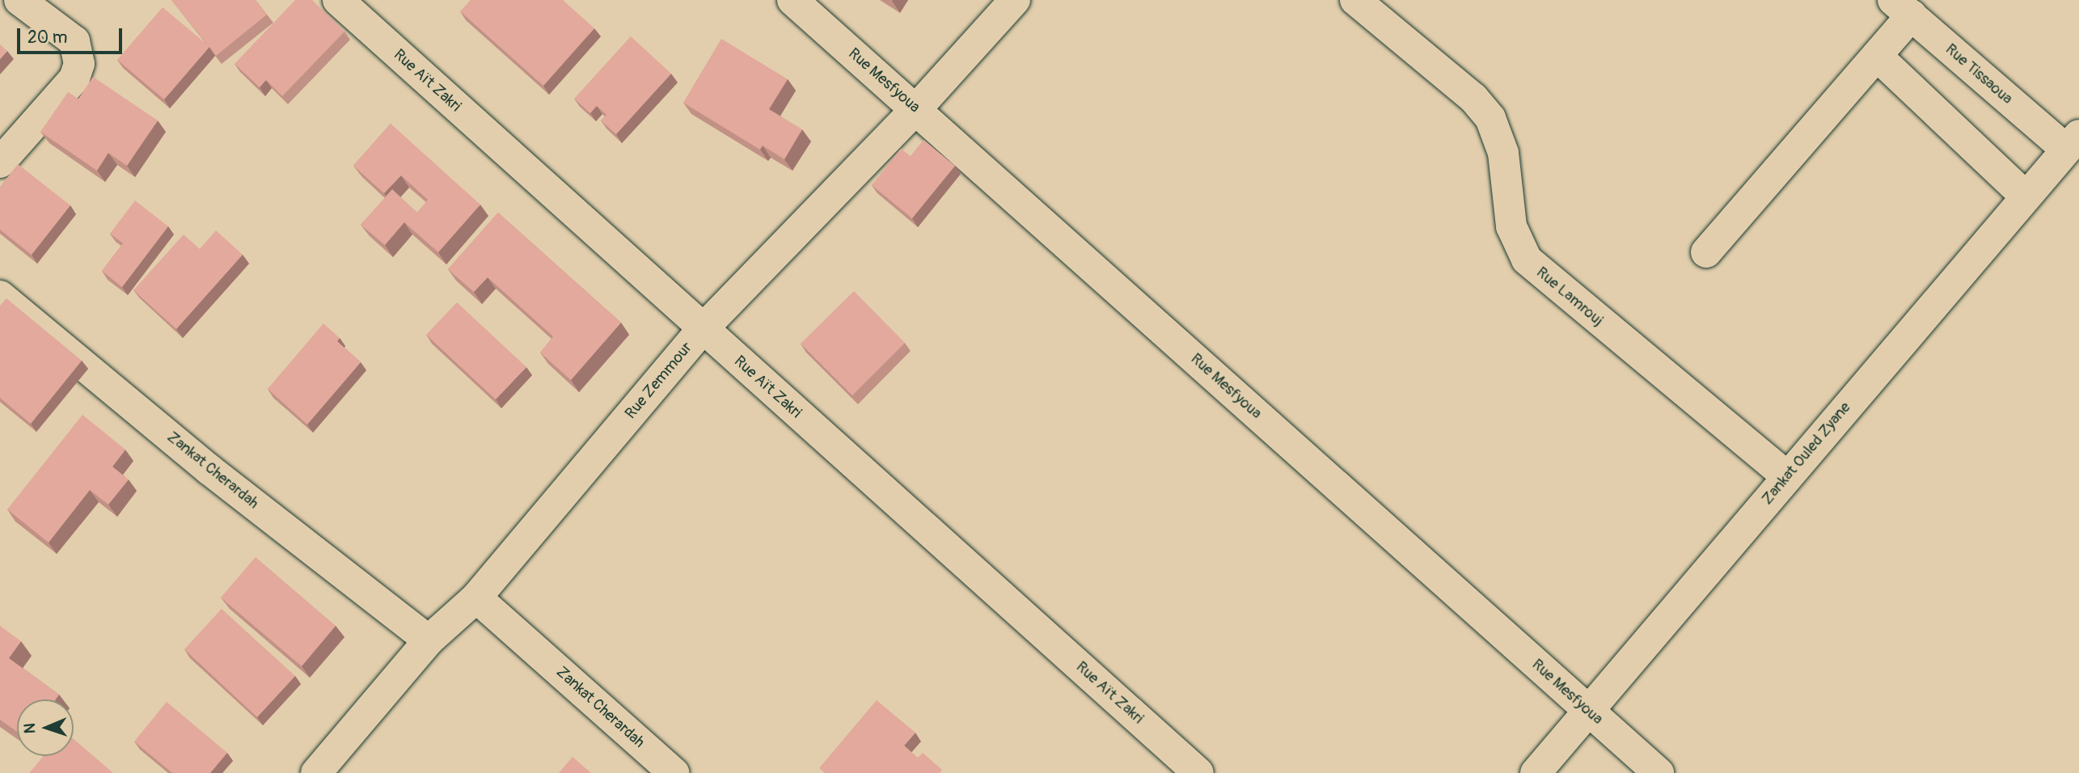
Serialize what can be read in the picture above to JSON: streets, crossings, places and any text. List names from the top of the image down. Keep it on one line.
{"streets":{"street":["Rue Tissaoua","Rue Aït Zakri","Rue Mesfyoua","Rue Lamrouj","Rue Zemmour","Zankat Ouled Zyane","Zankat Cherardah"]},"crossings":[["Rue Tissaoua","Zankat Ouled Zyane"],["Rue Aït Zakri","Rue Zemmour"],["Rue Mesfyoua","Rue Zemmour"],["Rue Mesfyoua","Zankat Ouled Zyane"],["Rue Lamrouj","Zankat Ouled Zyane"],["Rue Zemmour","Zankat Cherardah"]],"scale_bar":"20 m","north":"left"}
